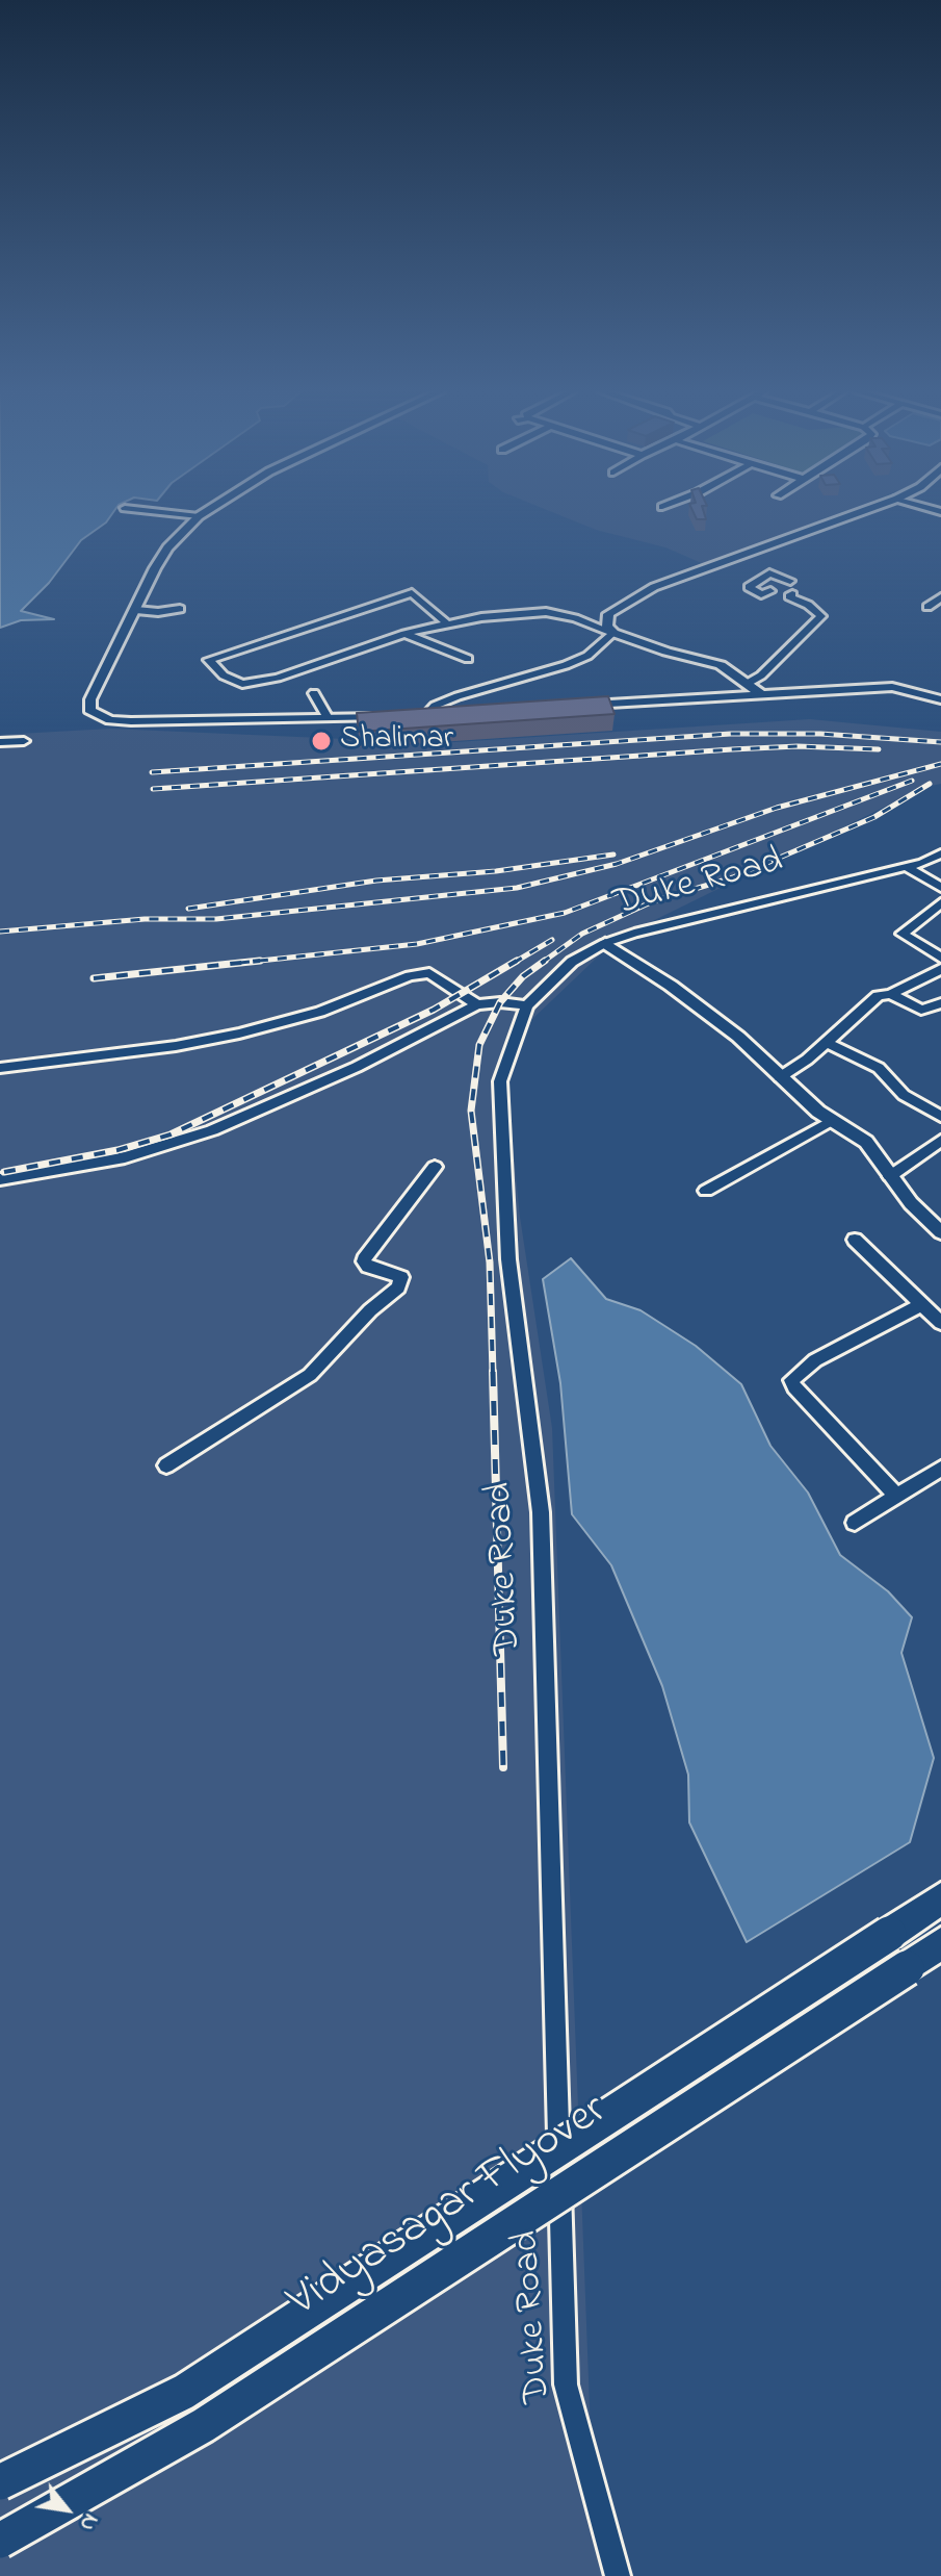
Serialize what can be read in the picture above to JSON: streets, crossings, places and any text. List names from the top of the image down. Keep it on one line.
{"streets":{"highway":["Vidyasagar Flyover"],"street":["Duke Road"]},"places":["Shalimar"],"north":"bottom right"}
